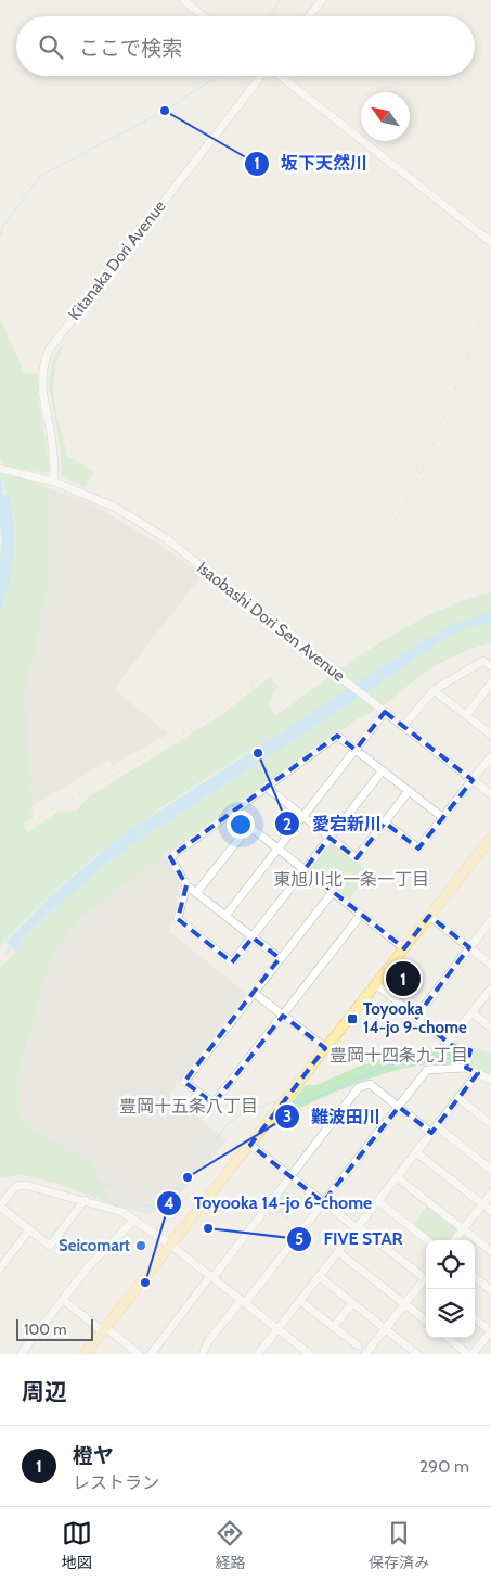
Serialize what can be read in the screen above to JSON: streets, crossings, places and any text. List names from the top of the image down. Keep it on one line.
{"streets":{"street":["Kitanaka Dori Avenue","Isaobashi Dori Sen Avenue"]},"crossings":[["Kitanaka Dori Avenue","Isaobashi Dori Sen Avenue"]],"districts":["東旭川北一条一丁目","豊岡十四条九丁目","豊岡十五条八丁目"],"places":{"other":["坂下天然川","愛宕新川","難波田川","FIVE STAR","Seicomart","Toyooka 14-jo 6-chome"],"transit":["Toyooka 14-jo 9-chome"]},"scale_bar":"100 m","north":"top left","page":{"search":"ここで検索","pins":"1","scale":"100 m","heading":"周辺","list":[{"mark":"1","name":"橙ヤ","note":"レストラン","value":"290 m"}],"nav":["地図","経路","保存済み"]}}
